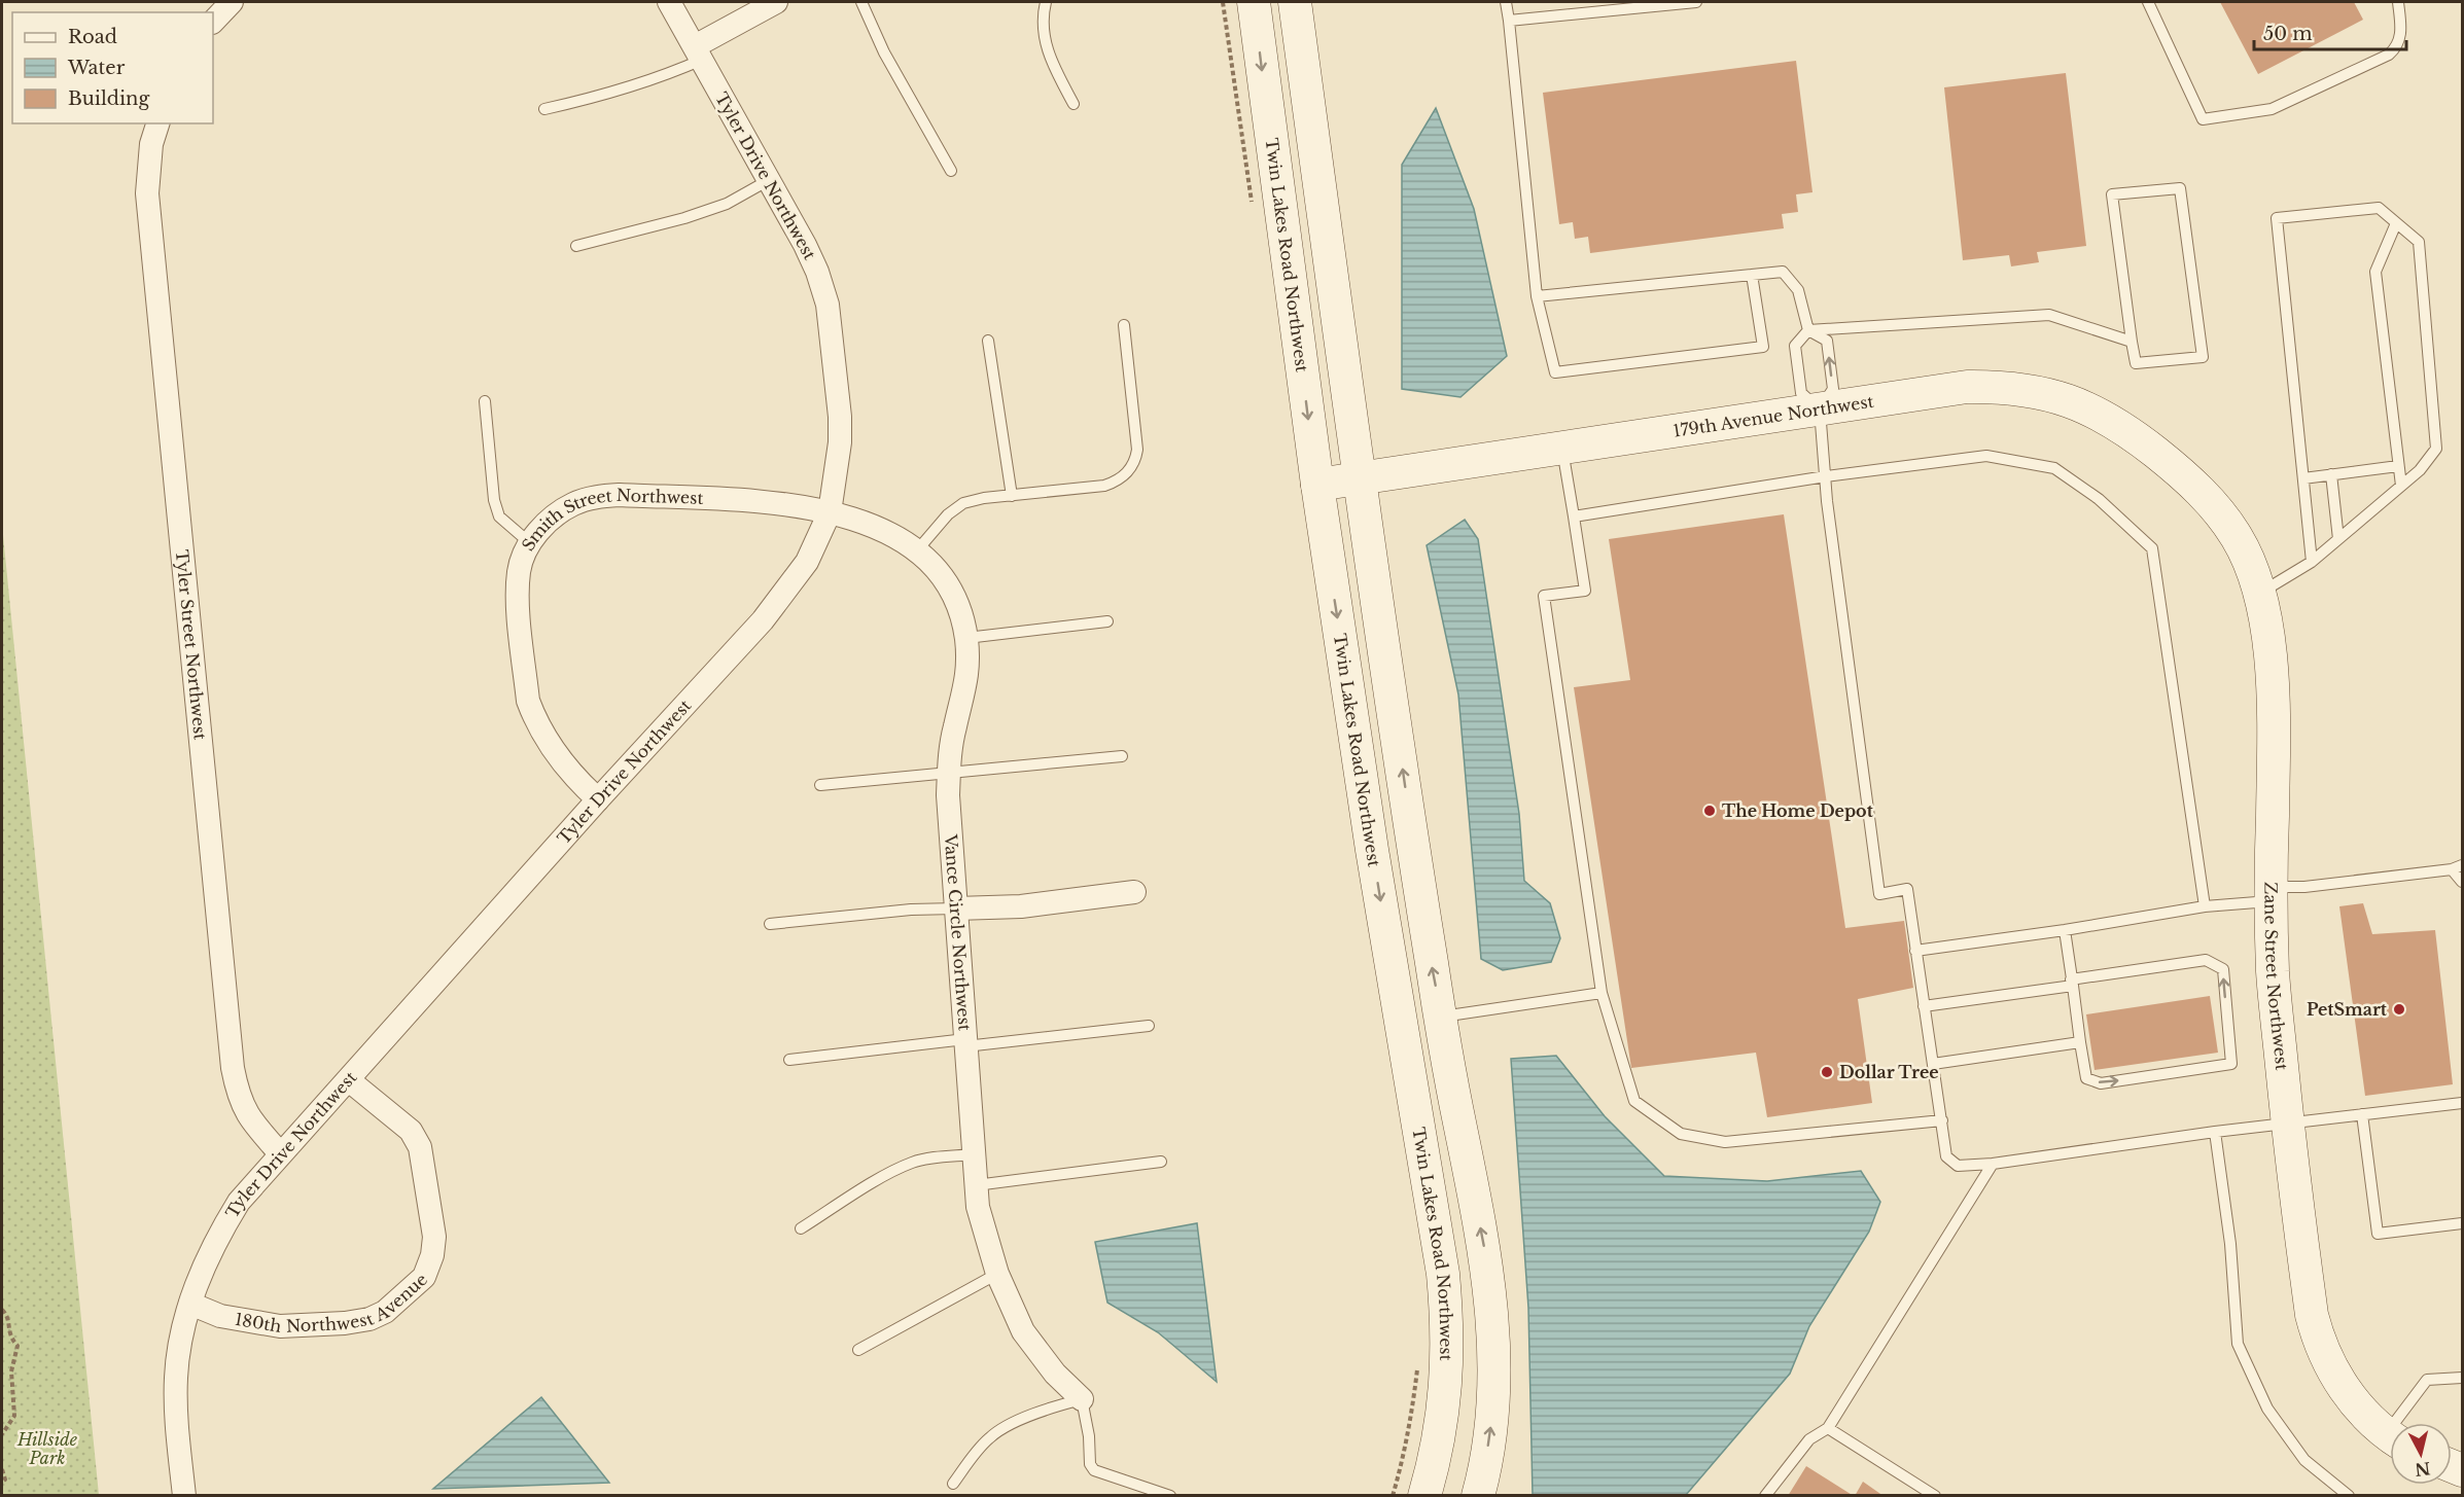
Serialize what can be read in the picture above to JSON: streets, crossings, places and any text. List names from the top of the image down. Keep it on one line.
{"streets":{"street":["Tyler Drive Northwest","Twin Lakes Road Northwest","179th Avenue Northwest","Smith Street Northwest","Tyler Street Northwest","Vance Circle Northwest","Zane Street Northwest","180th Northwest Avenue"]},"crossings":[["Tyler Drive Northwest","Smith Street Northwest"],["Tyler Drive Northwest","Tyler Street Northwest"],["Tyler Drive Northwest","Vance Circle Northwest"],["Tyler Drive Northwest","180th Northwest Avenue"],["Twin Lakes Road Northwest","179th Avenue Northwest"],["179th Avenue Northwest","Zane Street Northwest"],["Smith Street Northwest","Vance Circle Northwest"]],"parks":["Hillside Park"],"places":["The Home Depot","PetSmart","Dollar Tree"],"legend":["Road","Water","Building"],"scale_bar":"50 m","north":"bottom"}
